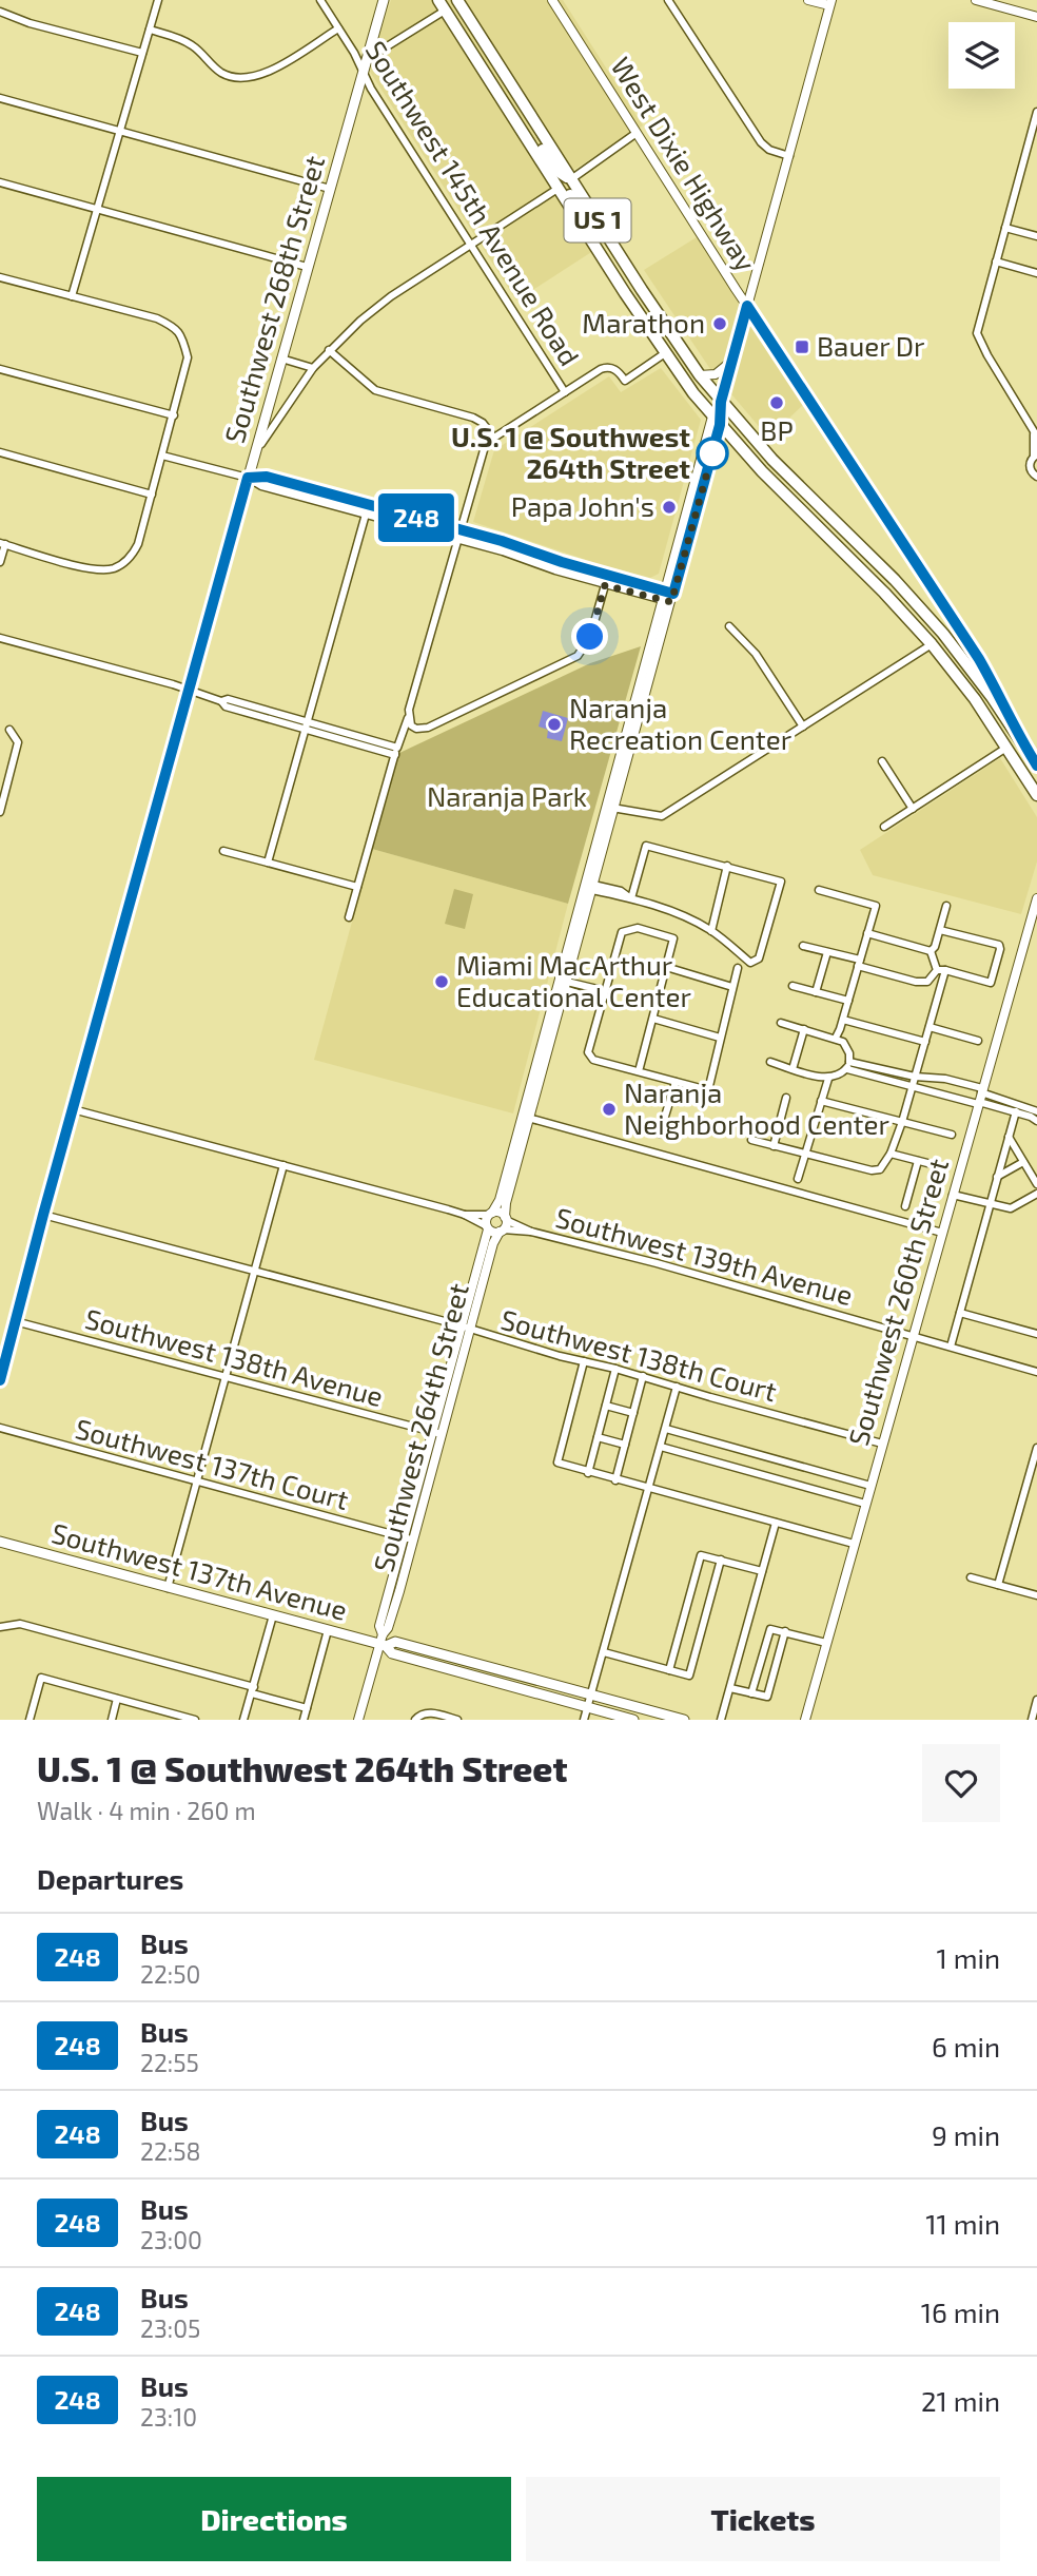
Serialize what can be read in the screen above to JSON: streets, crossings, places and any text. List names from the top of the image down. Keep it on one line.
{"streets":{"highway":["US 1"],"main road":["Southwest 268th Street","Southwest 137th Avenue"],"street":["West Dixie Highway","Southwest 145th Avenue Road","Southwest 139th Avenue","Southwest 260th Street","Southwest 138th Court","Southwest 138th Avenue","Southwest 264th Street","Southwest 137th Court"]},"crossings":[["West Dixie Highway","US 1"],["Southwest 145th Avenue Road","Southwest 268th Street"],["Southwest 268th Street","Southwest 138th Court"],["Southwest 268th Street","Southwest 138th Avenue"],["Southwest 139th Avenue","Southwest 260th Street"],["Southwest 139th Avenue","Southwest 264th Street"],["Southwest 260th Street","Southwest 138th Court"],["Southwest 138th Court","Southwest 264th Street"],["Southwest 138th Avenue","Southwest 264th Street"],["Southwest 264th Street","Southwest 137th Court"],["Southwest 264th Street","Southwest 137th Avenue"]],"parks":["Naranja Park"],"places":{"other":["Marathon","BP","U.S. 1 @ Southwest 264th Street","Papa John's","Naranja Recreation Center","Miami MacArthur Educational Center","Naranja Neighborhood Center"],"transit":["Bauer Dr"]},"lines":["bus line 248"],"page":{"on_map":"248","heading":[["U.S. 1 @ Southwest 264th Street","Walk · 4 min · 260 m"],"Departures"],"list":[{"mark":"248","name":"Bus","note":"22:50","value":"1 min"},{"mark":"248","name":"Bus","note":"22:55","value":"6 min"},{"mark":"248","name":"Bus","note":"22:58","value":"9 min"},{"mark":"248","name":"Bus","note":"23:00","value":"11 min"},{"mark":"248","name":"Bus","note":"23:05","value":"16 min"},{"mark":"248","name":"Bus","note":"23:10","value":"21 min"}],"buttons":["Directions","Tickets"]}}
